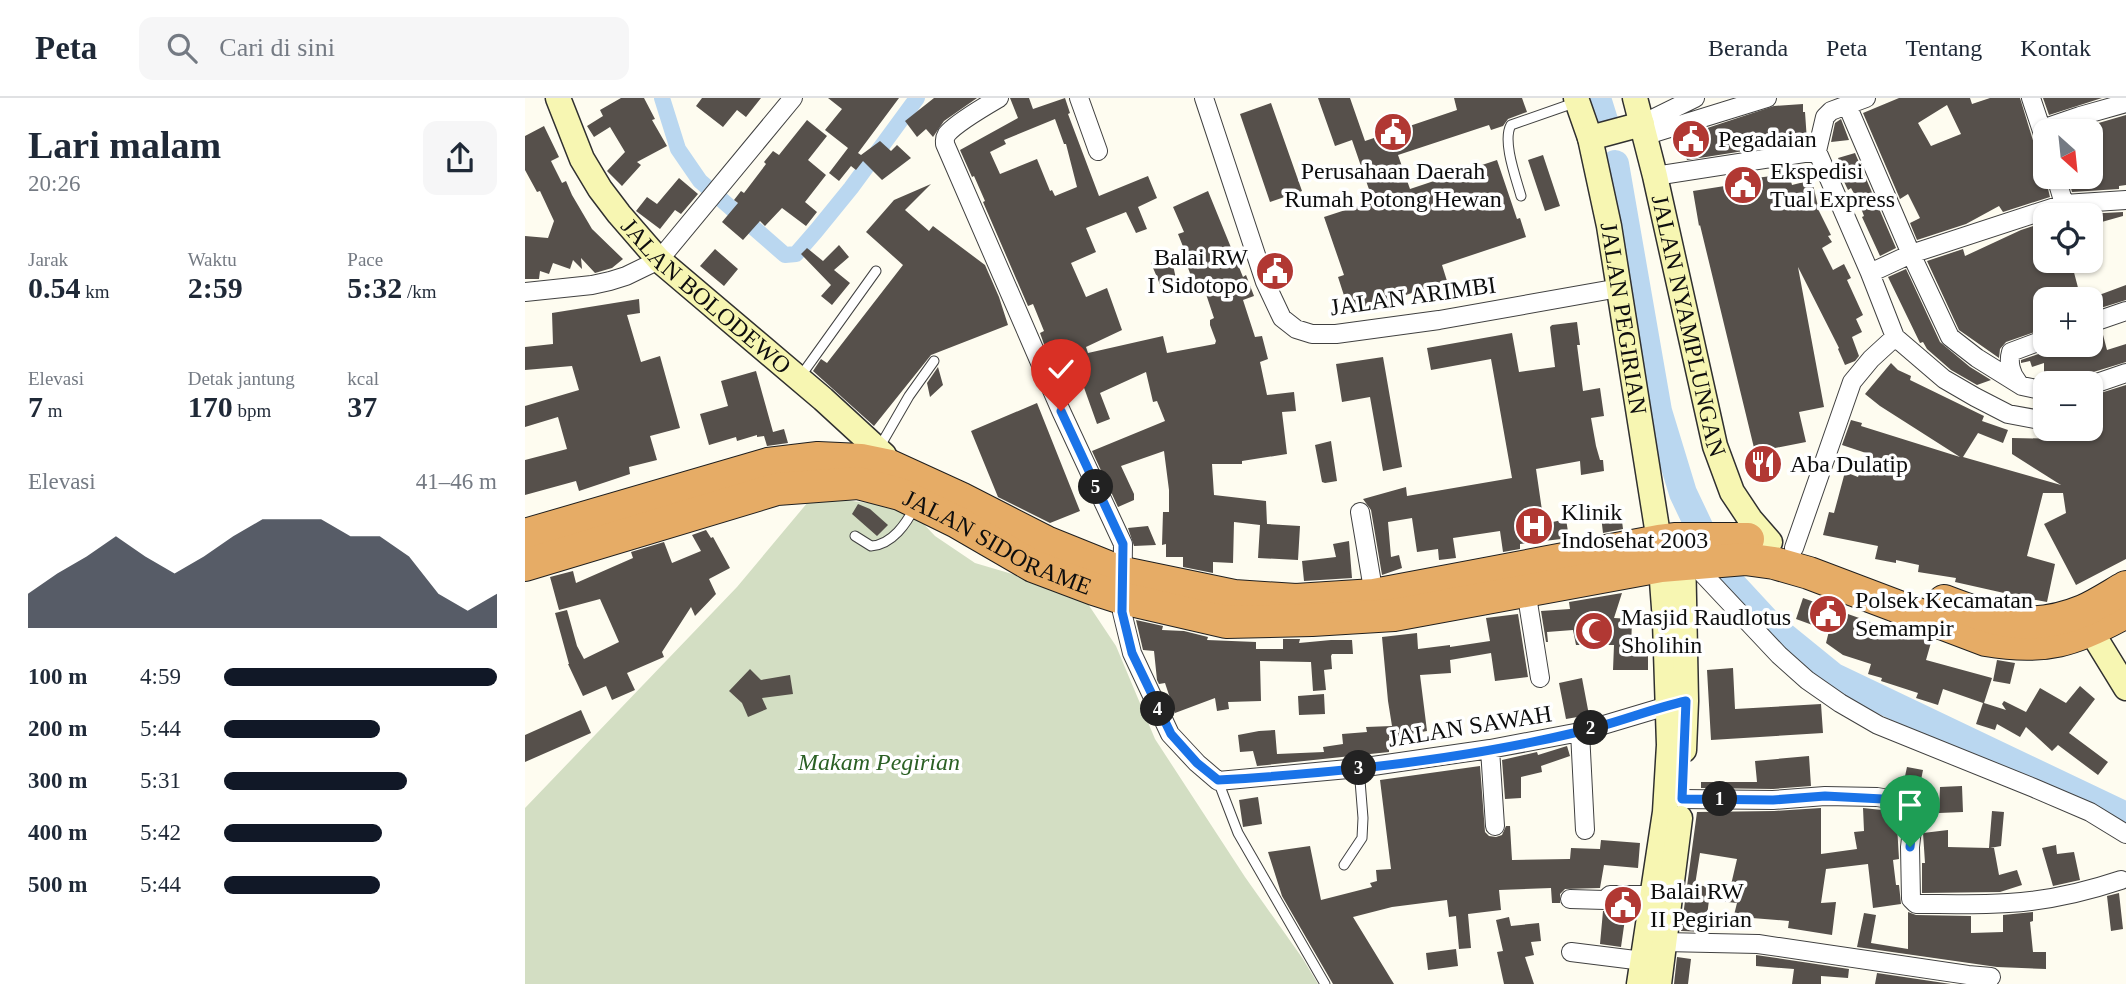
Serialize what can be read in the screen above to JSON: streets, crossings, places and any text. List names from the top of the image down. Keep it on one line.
{"streets":{"highway":["JALAN SIDORAME"],"main road":["JALAN BOLODEWO","JALAN PEGIRIAN","JALAN NYAMPLUNGAN"],"street":["JALAN ARIMBI","JALAN SAWAH"]},"crossings":[["JALAN BOLODEWO","JALAN SIDORAME"],["JALAN ARIMBI","JALAN PEGIRIAN"],["JALAN PEGIRIAN","JALAN SIDORAME"],["JALAN PEGIRIAN","JALAN SAWAH"]],"parks":["Makam Pegirian"],"places":{"public building":["Perusahaan Daerah Rumah Potong Hewan","Pegadaian","Ekspedisi Tual Express","Balai RW I Sidotopo","Polsek Kecamatan Semampir","Balai RW II Pegirian"],"restaurant":["Aba Dulatip"],"hospital":["Klinik Indosehat 2003"],"mosque":["Masjid Raudlotus Sholihin"]},"north":"bottom right","page":{"header":"Peta","search":"Cari di sini","nav":["Beranda","Peta","Tentang","Kontak"],"heading":["Lari malam","20:26"],"map_buttons":["+","−"],"stats":[["Jarak","0.54 km"],["Waktu","2:59"],["Pace","5:32 /km"],["Elevasi","7 m"],["Detak jantung","170 bpm"],["kcal","37"]],"chart":["Elevasi","41–46 m"],"pins":["5","4","2","3","1"],"list":[{"name":"100 m","note":"4:59"},{"name":"200 m","note":"5:44"},{"name":"300 m","note":"5:31"},{"name":"400 m","note":"5:42"},{"name":"500 m","note":"5:44"}]}}
